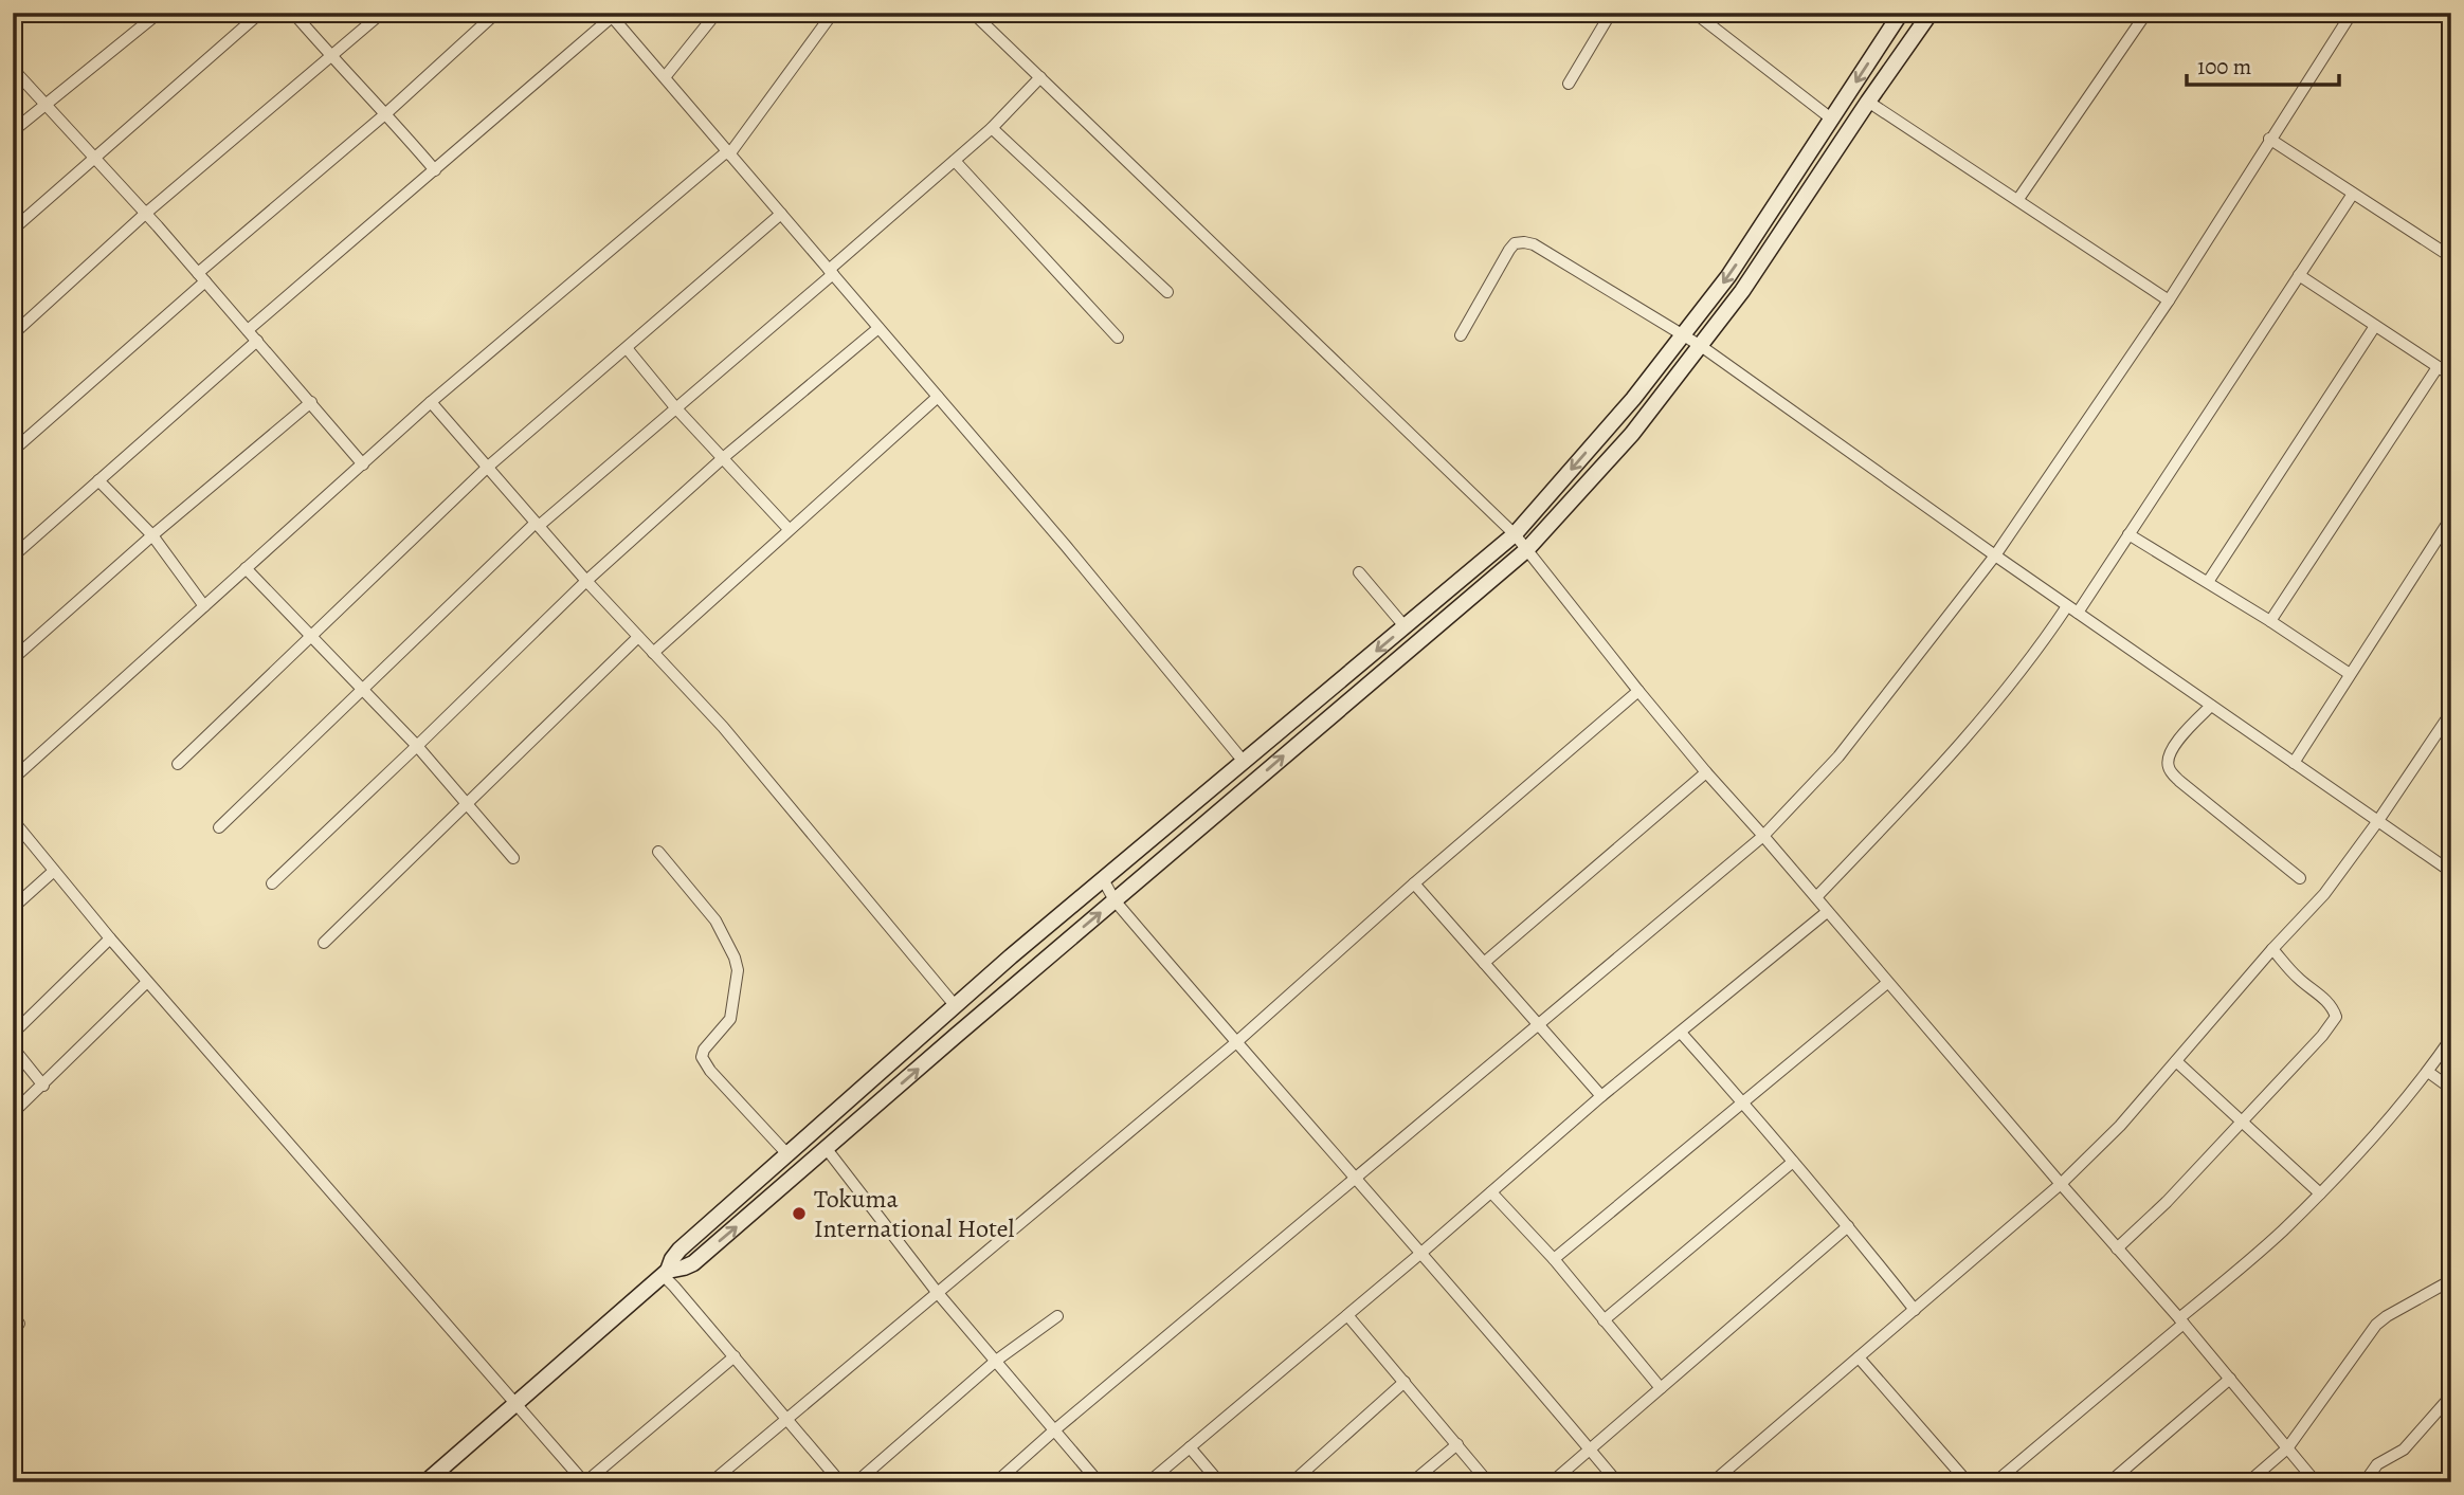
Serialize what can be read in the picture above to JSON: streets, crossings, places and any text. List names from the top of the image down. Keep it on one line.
{"places":["Tokuma International Hotel"],"scale_bar":"100 m"}
